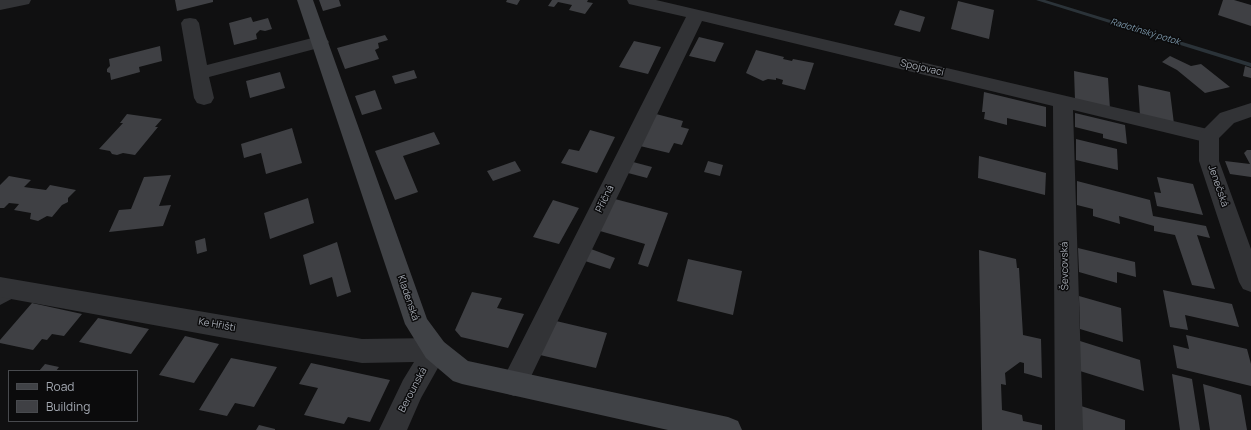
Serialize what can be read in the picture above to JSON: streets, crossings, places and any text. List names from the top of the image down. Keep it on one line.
{"streets":{"main road":["Kladenská"],"street":["Spojovací","Jenečská","Příčná","Ševcovská","Ke Hřišti","Berounská"]},"crossings":[["Spojovací","Jenečská"],["Spojovací","Příčná"],["Spojovací","Ševcovská"],["Příčná","Kladenská"],["Kladenská","Ke Hřišti"],["Kladenská","Berounská"],["Ke Hřišti","Berounská"]],"water":["Radotínský potok"],"legend":["Road","Building"]}
